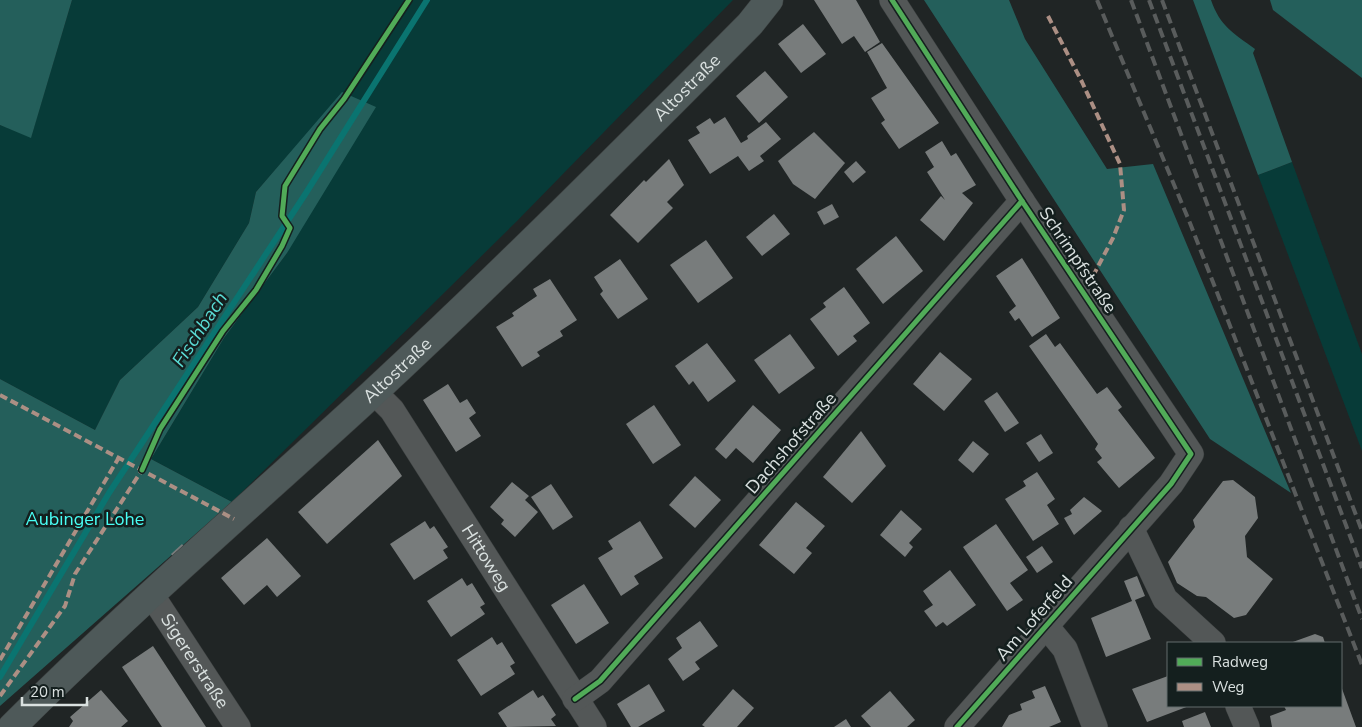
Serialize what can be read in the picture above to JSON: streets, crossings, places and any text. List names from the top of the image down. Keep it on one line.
{"streets":{"main road":["Altostraße"],"street":["Schrimpfstraße","Dachshofstraße","Hittoweg","Am Loferfeld","Sigererstraße"]},"crossings":[["Altostraße","Hittoweg"],["Altostraße","Sigererstraße"],["Schrimpfstraße","Dachshofstraße"],["Schrimpfstraße","Am Loferfeld"],["Dachshofstraße","Hittoweg"]],"water":["Fischbach"],"parks":["Aubinger Lohe"],"legend":["Radweg","Weg"],"scale_bar":"20 m"}
